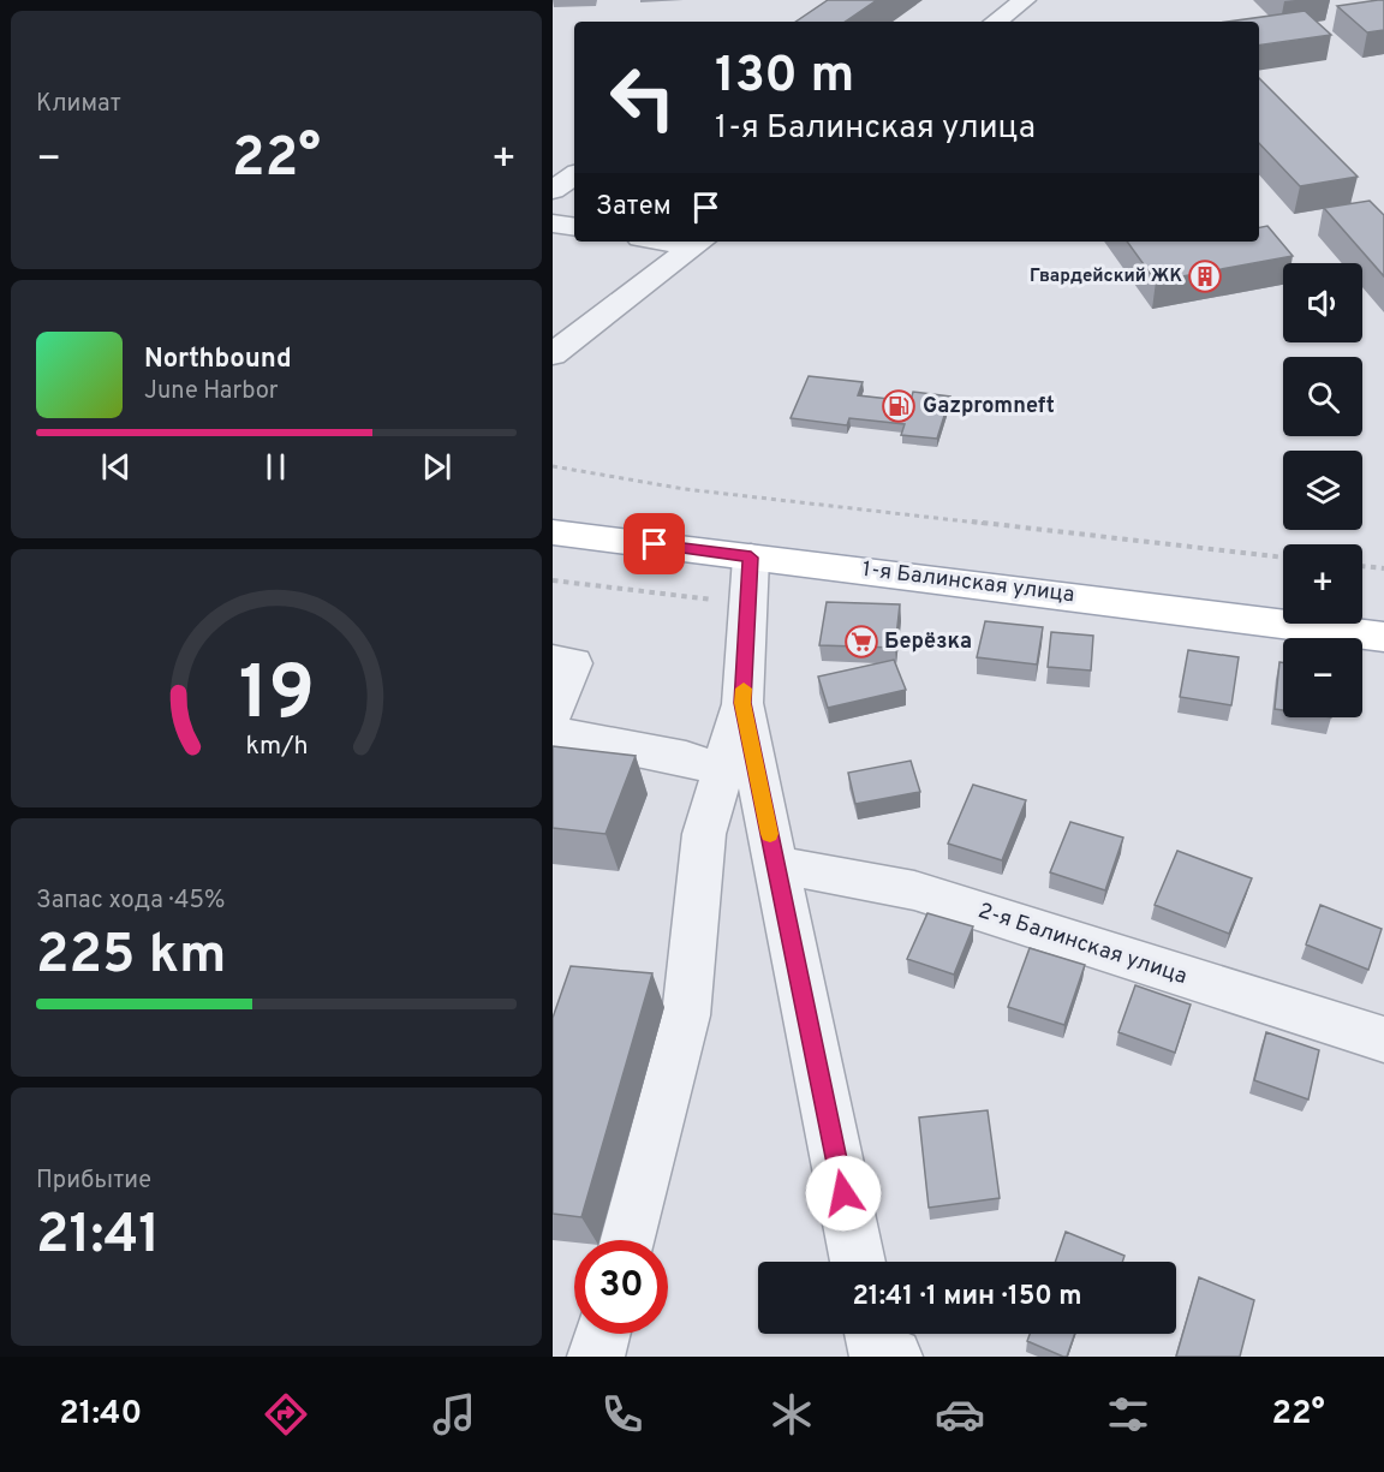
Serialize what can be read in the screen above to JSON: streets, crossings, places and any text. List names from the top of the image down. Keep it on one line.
{"streets":{"main road":["1-я Балинская улица"],"street":["2-я Балинская улица"]},"places":{"building":["Гвардейский ЖК"],"fuel station":["Gazpromneft"],"supermarket":["Берёзка"]},"page":{"tile":["Климат",["Запас хода · 45%","225 km"],["Прибытие","21:41"]],"turn":["130 m","1-я Балинская улица"],"heat":["−","22°","+"],"then":"Затем","map_buttons":["+","−"],"song":["Northbound","June Harbor"],"limit":"30","trip":"21:41 · 1 мин · 150 m","tabs":["21:40","22°"],"gauge":["19","km/h"]}}
